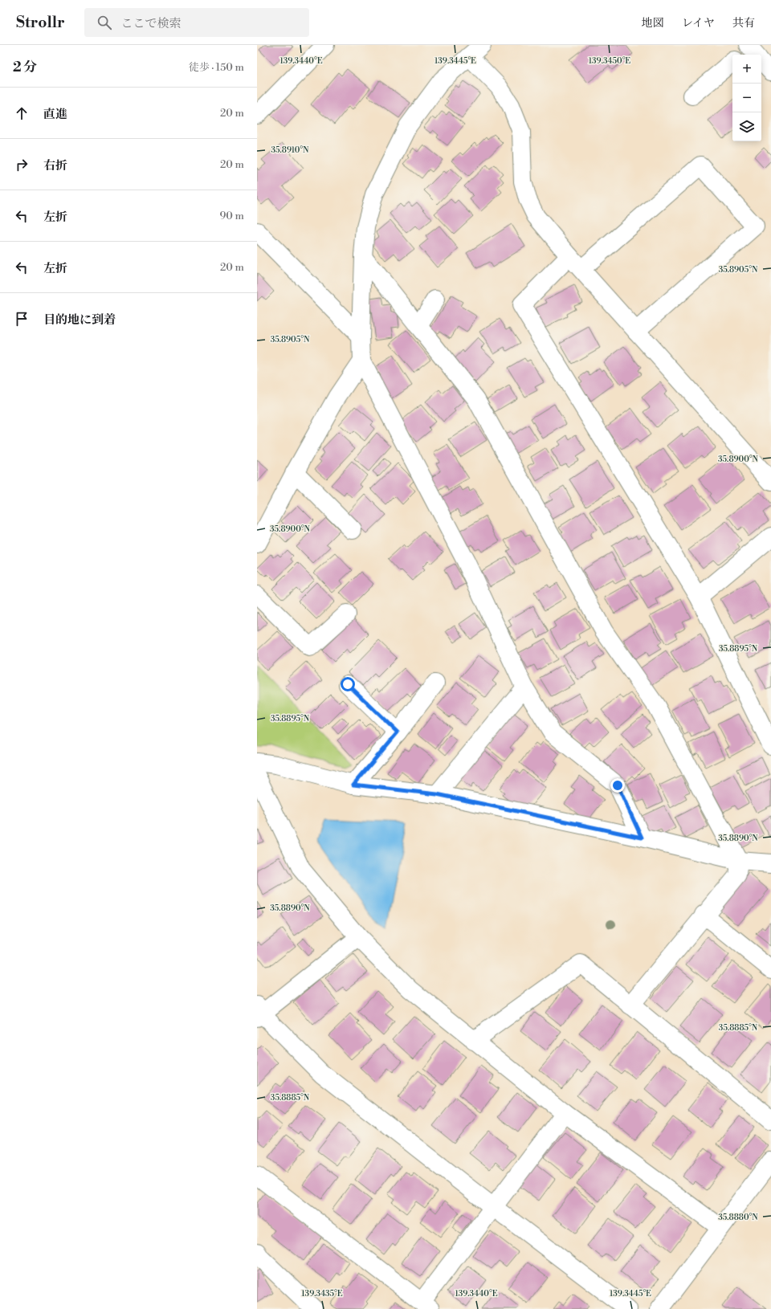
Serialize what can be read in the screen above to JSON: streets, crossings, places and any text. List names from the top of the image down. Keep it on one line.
{"page":{"header":"Strollr","search":"ここで検索","nav":["地図","レイヤ","共有"],"heading":["2 分","徒歩 · 150 m"],"map_buttons":["+","−"],"list":[["直進","20 m"],["右折","20 m"],["左折","90 m"],["左折","20 m"],"目的地に到着"]},"coordinates":["139.3440°E","139.3445°E","139.3450°E","35.8910°N","35.8905°N","35.8900°N","35.8895°N","35.8890°N","35.8885°N","35.8880°N","139.3435°E"]}
